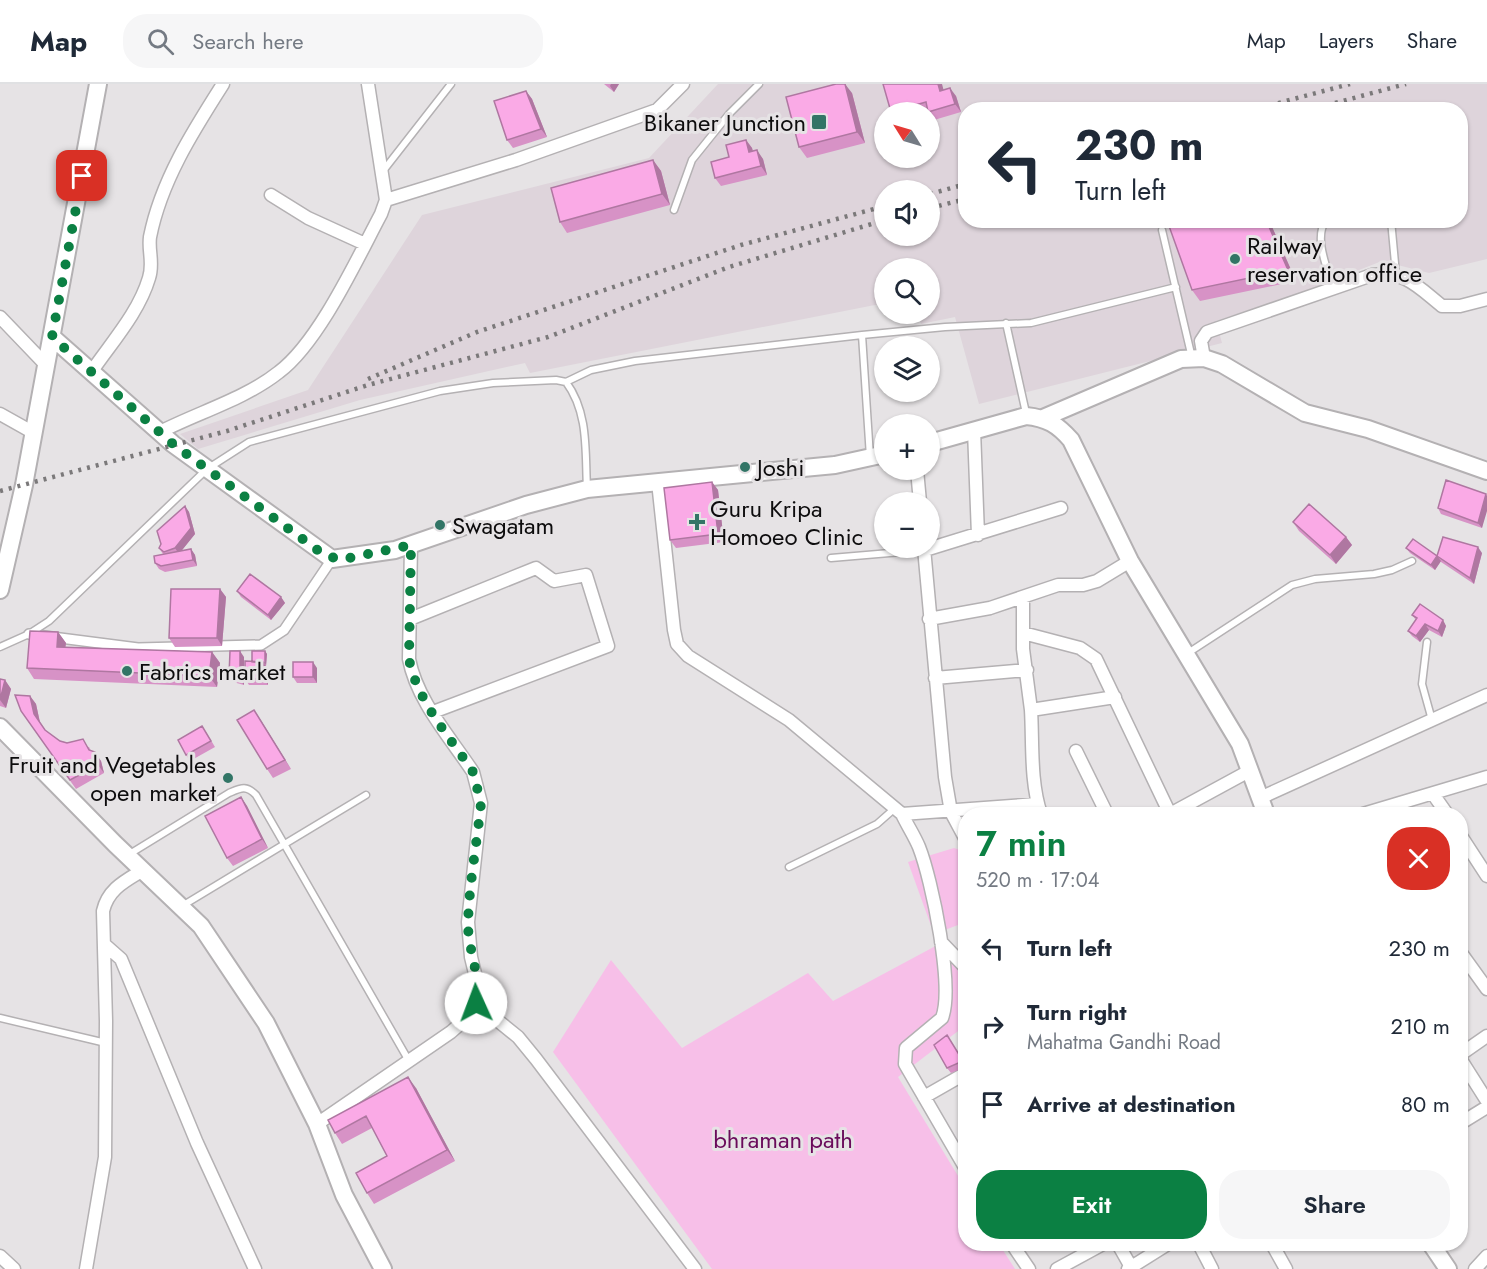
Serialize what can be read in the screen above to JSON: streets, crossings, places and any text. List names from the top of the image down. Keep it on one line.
{"parks":["bhraman path"],"places":{"transit":["Bikaner Junction"],"other":["Railway reservation office","Joshi","Swagatam","Fabrics market","Fruit and Vegetables open market"],"health":["Guru Kripa Homoeo Clinic"]},"north":"top left","page":{"header":"Map","search":"Search here","nav":["Map","Layers","Share"],"map_buttons":["+","−"],"turn":["230 m","Turn left"],"heading":["7 min","520 m · 17:04"],"list":[{"name":"Turn left","value":"230 m"},{"name":"Turn right","note":"Mahatma Gandhi Road","value":"210 m"},{"name":"Arrive at destination","value":"80 m"}],"buttons":["Exit","Share"]}}
